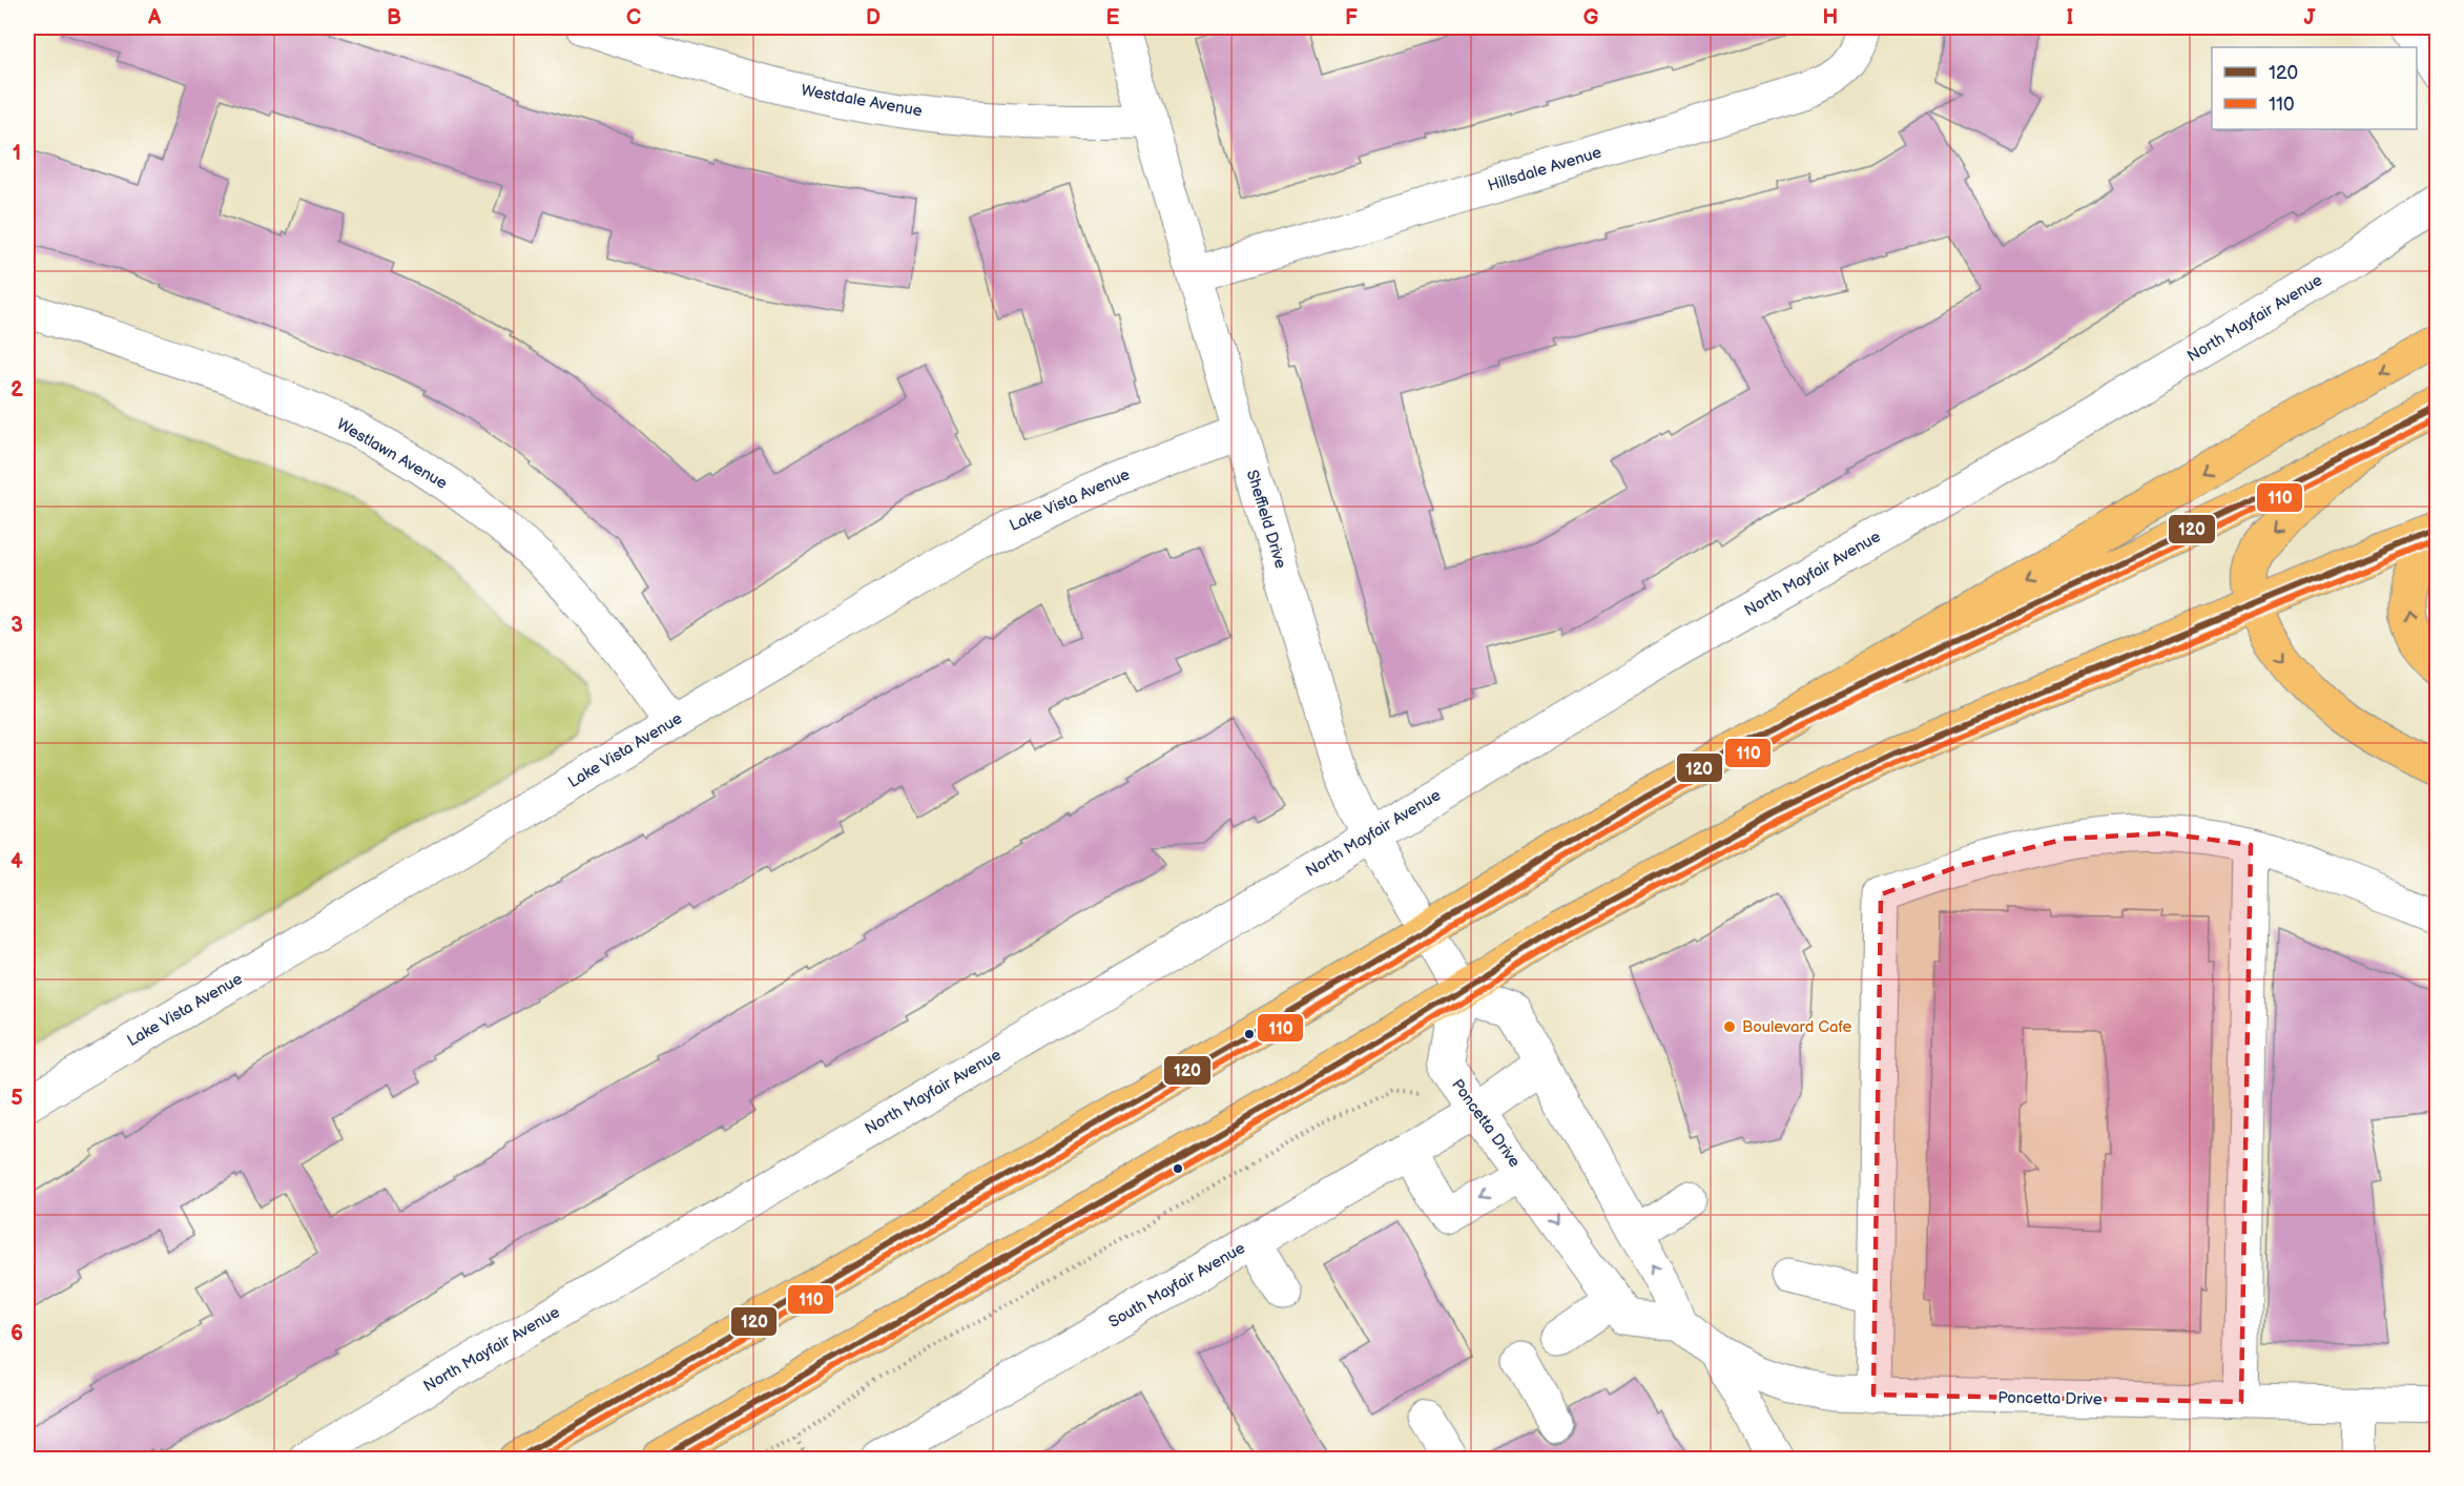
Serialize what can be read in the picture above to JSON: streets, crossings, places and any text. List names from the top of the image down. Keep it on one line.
{"streets":{"street":["Westdale Avenue","Hillsdale Avenue","North Mayfair Avenue","Westlawn Avenue","Lake Vista Avenue","Sheffield Drive","Poncetta Drive","South Mayfair Avenue"]},"crossings":[["Westdale Avenue","Sheffield Drive"],["Hillsdale Avenue","Sheffield Drive"],["North Mayfair Avenue","Sheffield Drive"],["Westlawn Avenue","Lake Vista Avenue"],["Lake Vista Avenue","Sheffield Drive"],["Sheffield Drive","Poncetta Drive"],["Poncetta Drive","South Mayfair Avenue"]],"places":["Boulevard Cafe"],"lines":["transit line 120","transit line 110"],"legend":["120","110"],"grid":{"columns":["A","B","C","D","E","F","G","H","I","J"],"rows":["1","2","3","4","5","6"]}}
